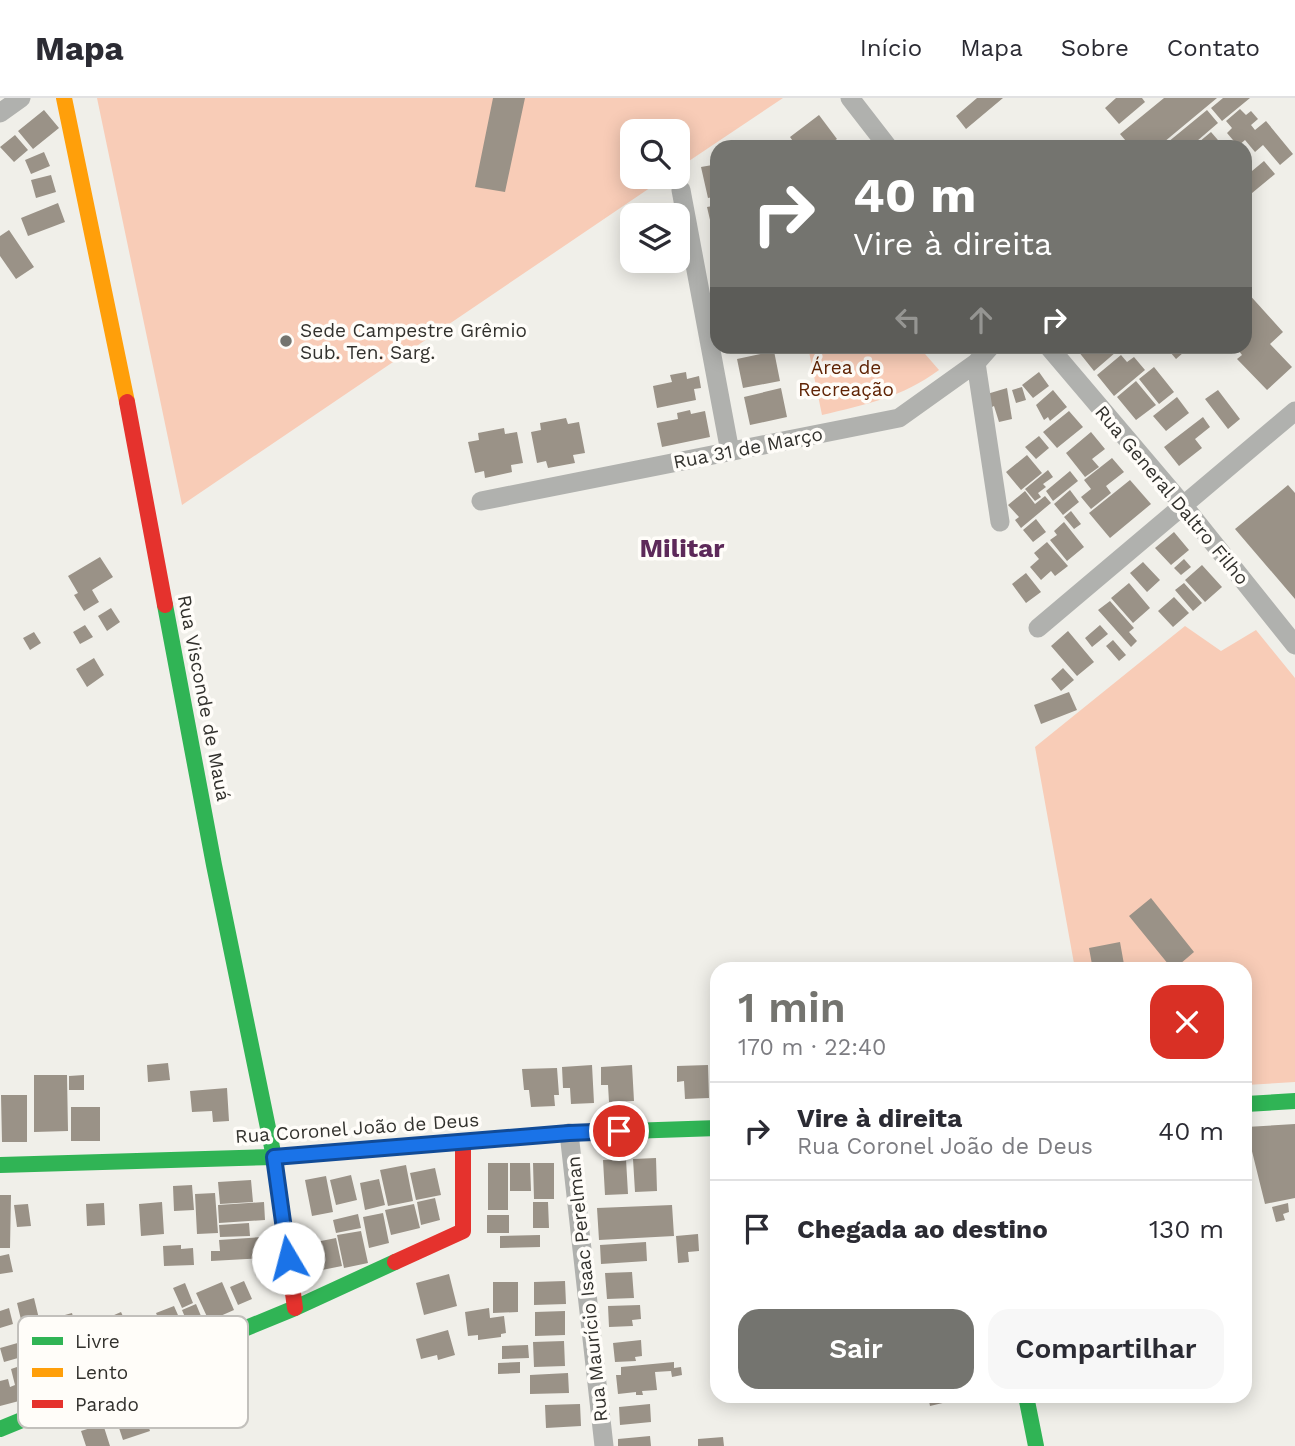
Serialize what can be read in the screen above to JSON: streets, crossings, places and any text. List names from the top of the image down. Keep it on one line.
{"streets":{"street":["Rua 31 de Março","Rua General Daltro Filho","Rua Visconde de Mauá","Rua Coronel João de Deus","Rua Maurício Isaac Perelman"]},"crossings":[["Rua Visconde de Mauá","Rua Coronel João de Deus"],["Rua Coronel João de Deus","Rua Maurício Isaac Perelman"]],"districts":["Militar"],"parks":["Área de Recreação"],"places":["Sede Campestre Grêmio Sub. Ten. Sarg."],"legend":["Livre","Lento","Parado"],"page":{"header":"Mapa","nav":["Início","Mapa","Sobre","Contato"],"turn":["40 m","Vire à direita"],"heading":["1 min","170 m · 22:40"],"list":[{"name":"Vire à direita","note":"Rua Coronel João de Deus","value":"40 m"},{"name":"Chegada ao destino","value":"130 m"}],"buttons":["Sair","Compartilhar"]}}
